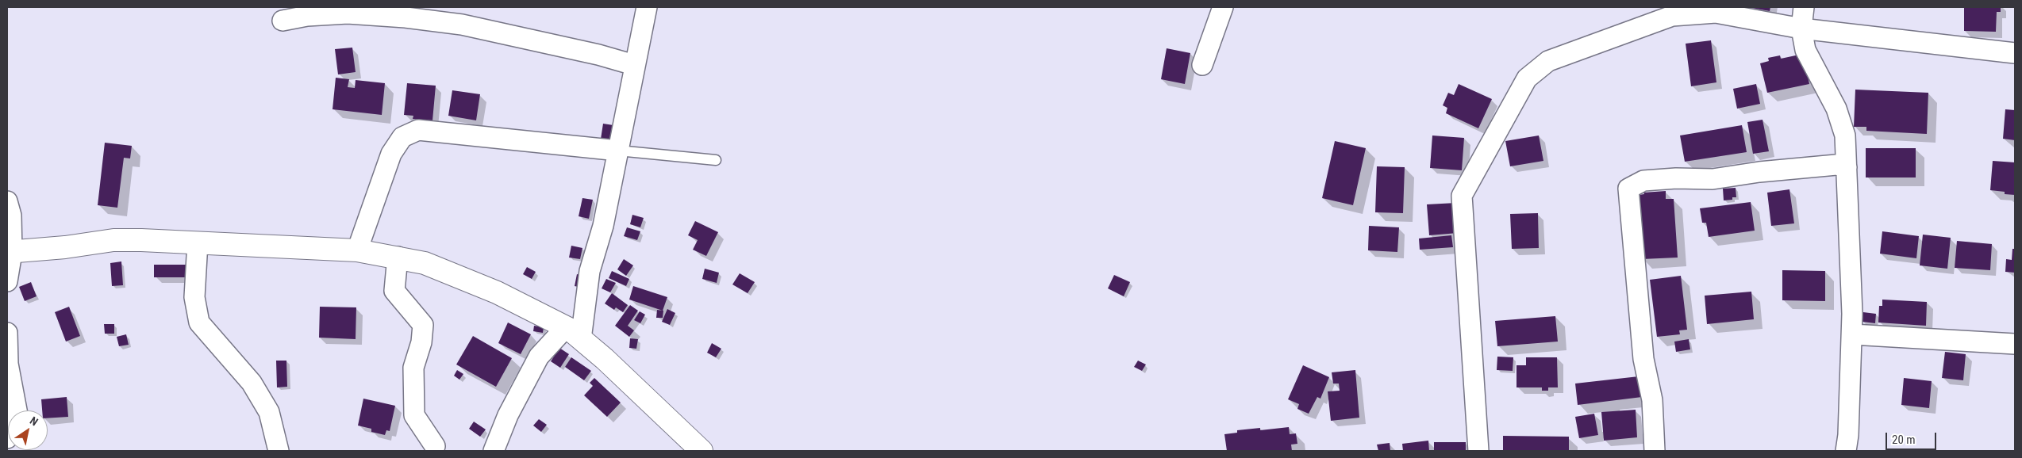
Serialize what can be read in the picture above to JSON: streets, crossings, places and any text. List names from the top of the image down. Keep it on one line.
{"scale_bar":"20 m","north":"top right"}
